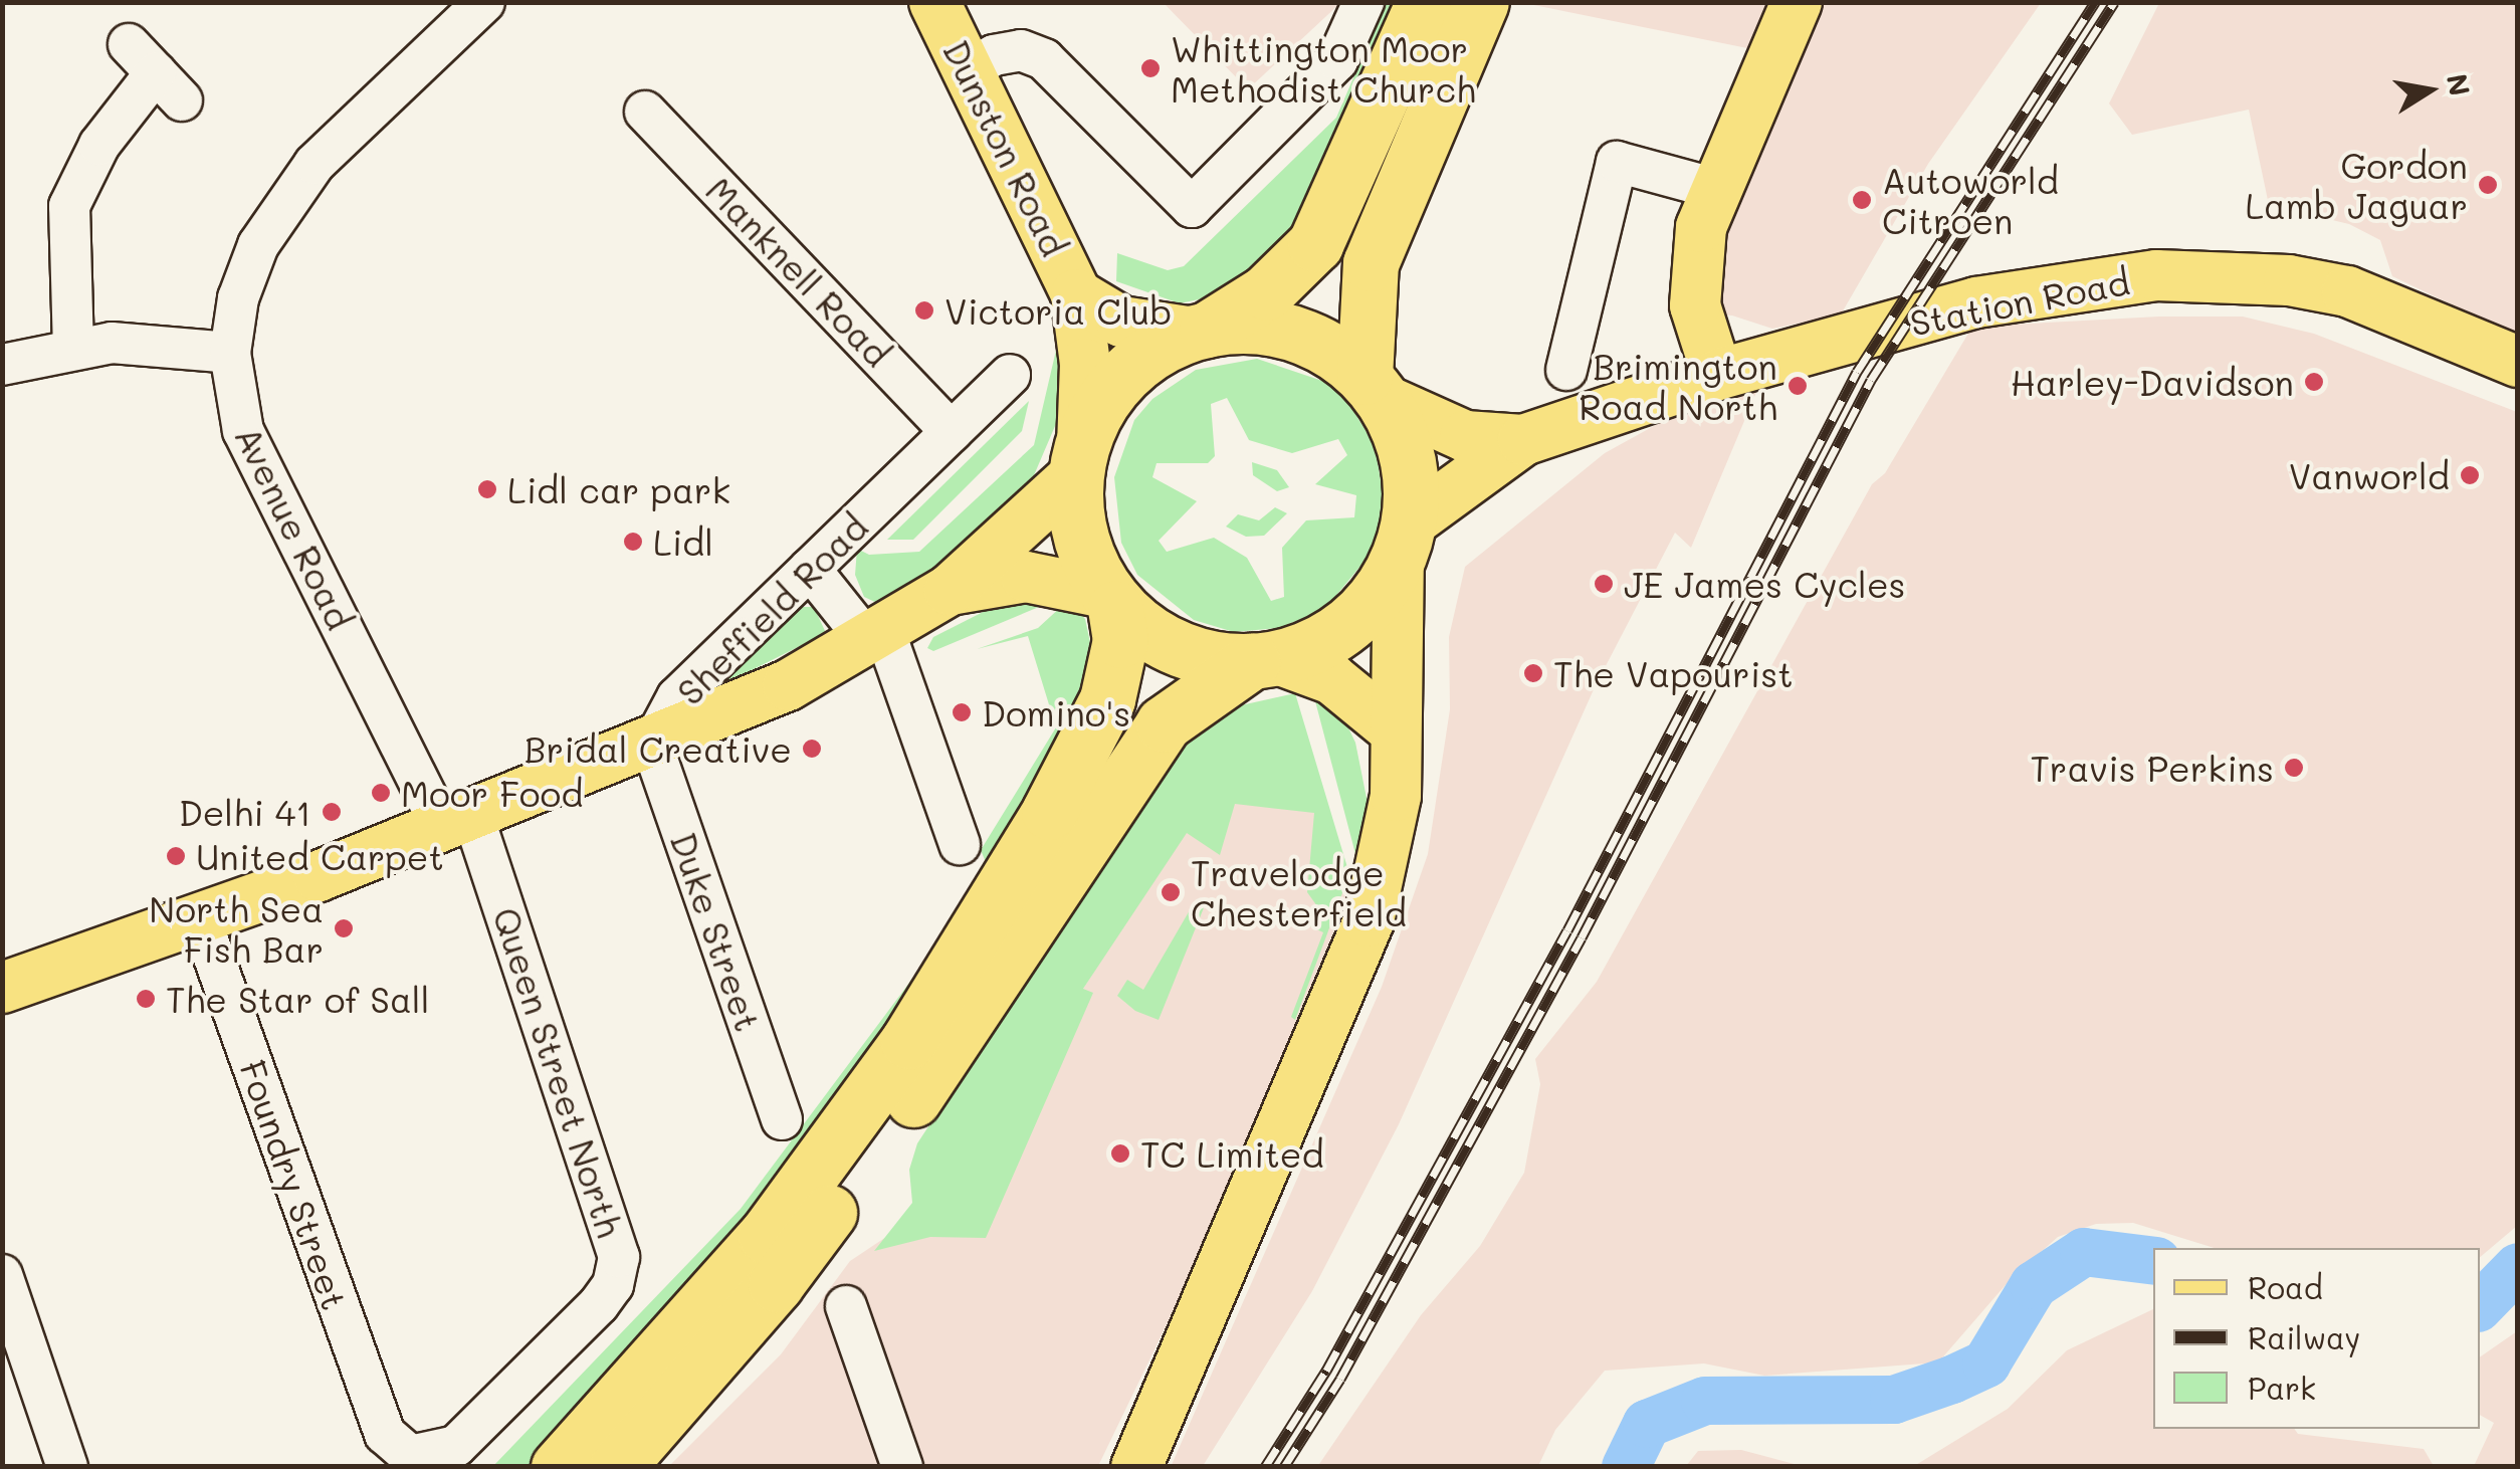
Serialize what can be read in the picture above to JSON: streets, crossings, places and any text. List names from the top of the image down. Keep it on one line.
{"streets":{"main road":["Dunston Road","Station Road"],"street":["Manknell Road","Avenue Road","Sheffield Road","Duke Street","Queen Street North","Foundry Street"]},"crossings":[["Dunston Road","Station Road"],["Manknell Road","Sheffield Road"],["Avenue Road","Queen Street North"],["Sheffield Road","Duke Street"],["Queen Street North","Foundry Street"]],"places":["Whittington Moor Methodist Church","Gordon Lamb Jaguar","Autoworld Citroen","Victoria Club","Harley-Davidson","Brimington Road North","Vanworld","Lidl car park","Lidl","JE James Cycles","The Vapourist","Domino's","Bridal Creative","Travis Perkins","Moor Food","Delhi 41","United Carpet","Travelodge Chesterfield","North Sea Fish Bar","The Star of Sall","TC Limited"],"legend":["Road","Railway","Park"],"north":"right"}
